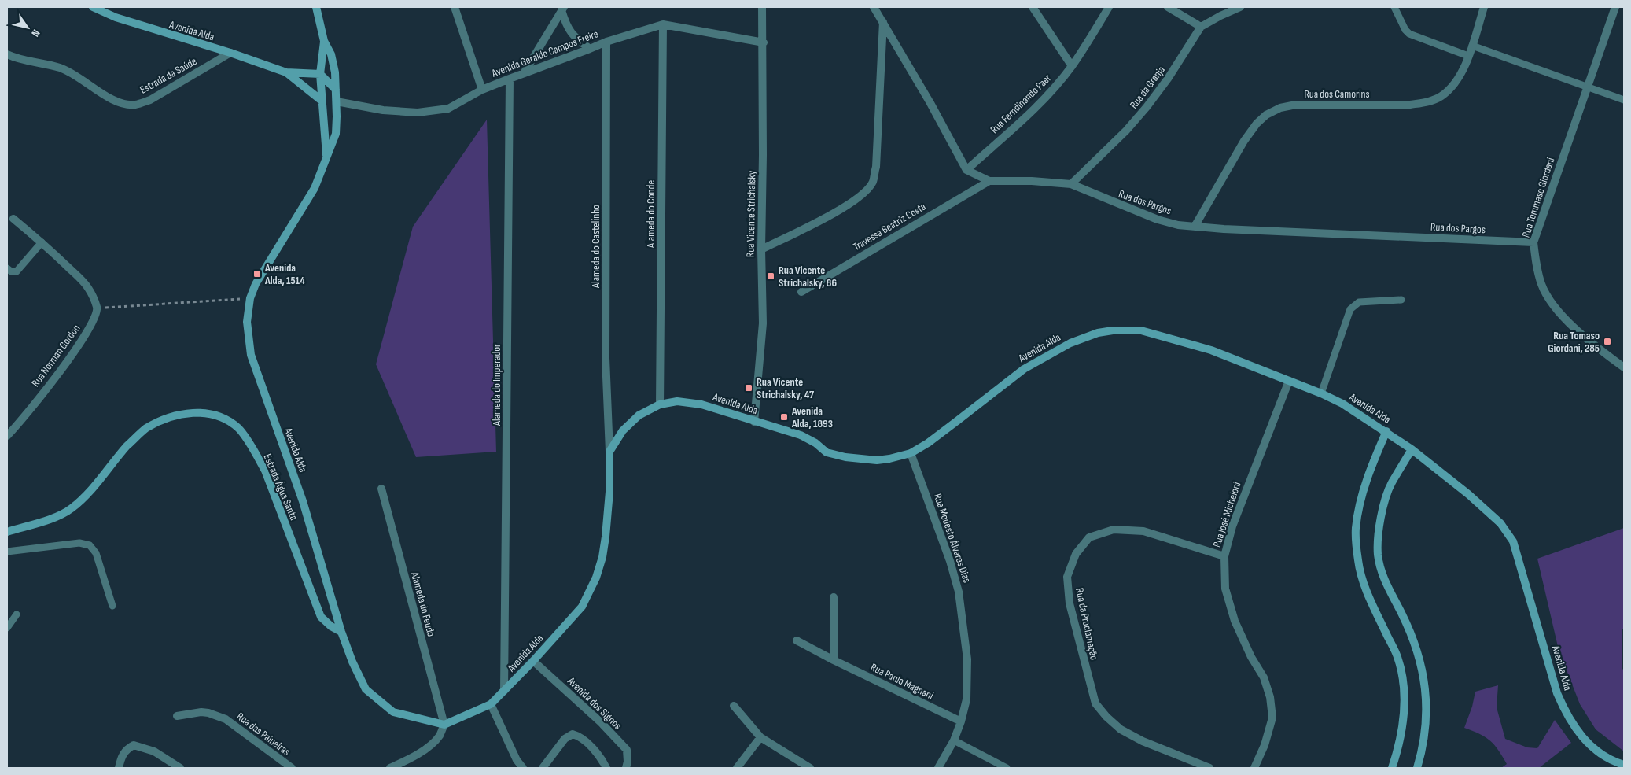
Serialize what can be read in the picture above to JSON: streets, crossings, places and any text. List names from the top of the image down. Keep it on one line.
{"streets":{"street":["Avenida Alda","Avenida Geraldo Campos Freire","Estrada da Saúde","Rua da Granja","Rua dos Camorins","Rua Ferndinando Paer","Rua Tommaso Giordani","Rua dos Pargos","Alameda do Conde","Rua Vicente Strichalsky","Travessa Beatriz Costa","Alameda do Castelinho","Rua Norman Gordon","Alameda do Imperador","Estrada Água Santa","Rua José Micheloni","Rua Modesto Álvares Dias","Alameda do Feudo","Rua da Proclamação","Rua Paulo Magnani","Avenida dos Signos","Rua das Paineiras"]},"crossings":[["Avenida Alda","Avenida Geraldo Campos Freire"],["Avenida Alda","Estrada da Saúde"],["Avenida Alda","Alameda do Conde"],["Avenida Alda","Rua Vicente Strichalsky"],["Avenida Alda","Alameda do Castelinho"],["Avenida Alda","Alameda do Imperador"],["Avenida Alda","Estrada Água Santa"],["Avenida Alda","Rua José Micheloni"],["Avenida Alda","Rua Modesto Álvares Dias"],["Avenida Alda","Alameda do Feudo"],["Avenida Alda","Avenida dos Signos"],["Avenida Geraldo Campos Freire","Alameda do Conde"],["Avenida Geraldo Campos Freire","Rua Vicente Strichalsky"],["Avenida Geraldo Campos Freire","Alameda do Castelinho"],["Avenida Geraldo Campos Freire","Alameda do Imperador"],["Rua da Granja","Rua dos Pargos"],["Rua dos Camorins","Rua dos Pargos"],["Rua Ferndinando Paer","Rua dos Pargos"],["Rua Tommaso Giordani","Rua dos Pargos"],["Rua dos Pargos","Travessa Beatriz Costa"],["Rua José Micheloni","Rua da Proclamação"],["Rua Modesto Álvares Dias","Rua Paulo Magnani"]],"places":{"transit":["Avenida Alda, 1514","Rua Vicente Strichalsky, 86","Rua Tomaso Giordani, 285","Rua Vicente Strichalsky, 47","Avenida Alda, 1893"]},"north":"bottom right"}
